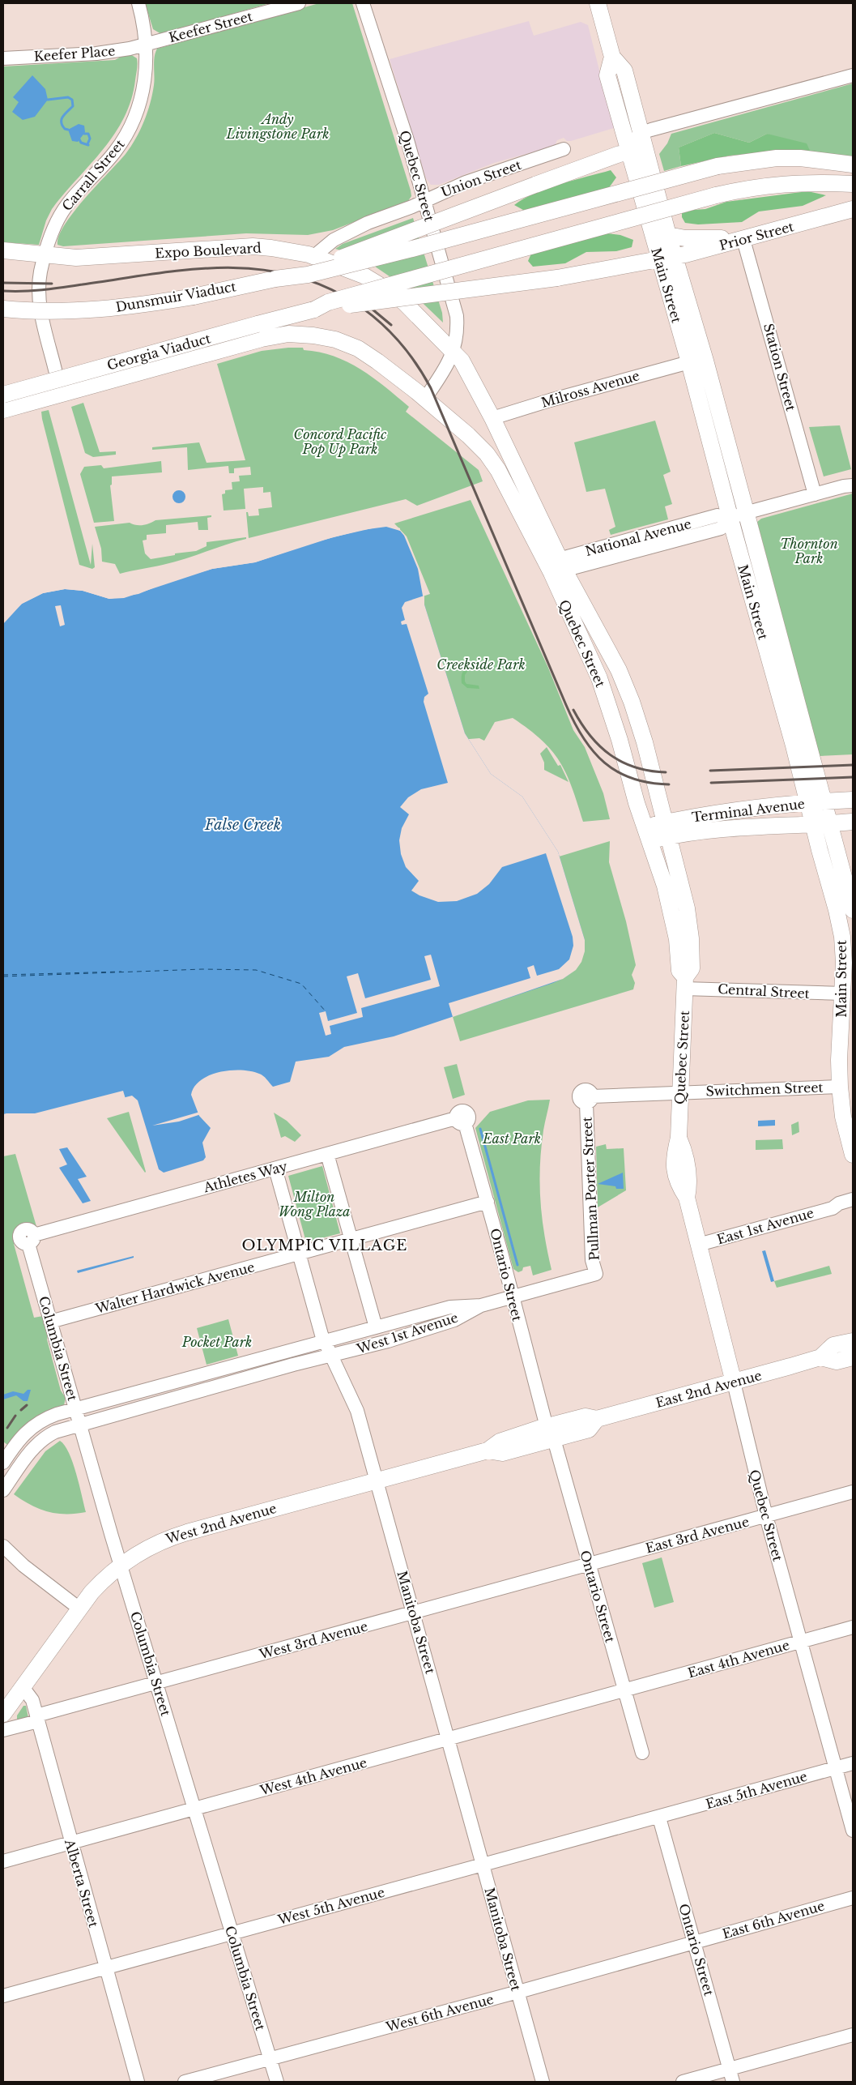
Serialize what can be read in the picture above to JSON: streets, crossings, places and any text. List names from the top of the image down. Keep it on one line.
{"streets":{"main road":["Quebec Street","Prior Street","Expo Boulevard","Main Street","Dunsmuir Viaduct","Georgia Viaduct","Terminal Avenue","East 2nd Avenue","West 2nd Avenue"],"street":["Keefer Street","Keefer Place","Carrall Street","Union Street","Station Street","Milross Avenue","National Avenue","Central Street","Switchmen Street","Athletes Way","Pullman Porter Street","East 1st Avenue","Ontario Street","Walter Hardwick Avenue","West 1st Avenue","Columbia Street","East 3rd Avenue","Manitoba Street","West 3rd Avenue","East 4th Avenue","West 4th Avenue","East 5th Avenue","Alberta Street","West 5th Avenue","East 6th Avenue","West 6th Avenue"]},"crossings":[["Keefer Street","Keefer Place"],["Keefer Street","Carrall Street"],["Keefer Place","Carrall Street"],["Carrall Street","Expo Boulevard"],["Quebec Street","Union Street"],["Quebec Street","Expo Boulevard"],["Quebec Street","Milross Avenue"],["Quebec Street","National Avenue"],["Quebec Street","Terminal Avenue"],["Quebec Street","Central Street"],["Quebec Street","Switchmen Street"],["Quebec Street","East 1st Avenue"],["Quebec Street","East 2nd Avenue"],["Quebec Street","East 3rd Avenue"],["Quebec Street","East 4th Avenue"],["Quebec Street","East 5th Avenue"],["Union Street","Expo Boulevard"],["Prior Street","Main Street"],["Prior Street","Georgia Viaduct"],["Prior Street","Station Street"],["Main Street","Milross Avenue"],["Main Street","National Avenue"],["Main Street","Terminal Avenue"],["Main Street","Central Street"],["Main Street","Switchmen Street"],["Station Street","National Avenue"],["Switchmen Street","Pullman Porter Street"],["Athletes Way","Ontario Street"],["Athletes Way","Columbia Street"],["Athletes Way","Manitoba Street"],["Pullman Porter Street","Ontario Street"],["Ontario Street","Walter Hardwick Avenue"],["Ontario Street","East 2nd Avenue"],["Ontario Street","West 2nd Avenue"],["Ontario Street","East 3rd Avenue"],["Ontario Street","West 3rd Avenue"],["Ontario Street","East 4th Avenue"],["Ontario Street","West 4th Avenue"],["Ontario Street","East 5th Avenue"],["Ontario Street","West 5th Avenue"],["Ontario Street","East 6th Avenue"],["Ontario Street","West 6th Avenue"],["Walter Hardwick Avenue","Columbia Street"],["Walter Hardwick Avenue","Manitoba Street"],["West 1st Avenue","Columbia Street"],["West 1st Avenue","Manitoba Street"],["Columbia Street","West 2nd Avenue"],["Columbia Street","West 3rd Avenue"],["Columbia Street","West 4th Avenue"],["Columbia Street","West 5th Avenue"],["Columbia Street","West 6th Avenue"],["East 2nd Avenue","West 2nd Avenue"],["West 2nd Avenue","Manitoba Street"],["West 2nd Avenue","Alberta Street"],["East 3rd Avenue","West 3rd Avenue"],["Manitoba Street","West 3rd Avenue"],["Manitoba Street","West 4th Avenue"],["Manitoba Street","West 5th Avenue"],["Manitoba Street","West 6th Avenue"],["West 3rd Avenue","Alberta Street"],["East 4th Avenue","West 4th Avenue"],["West 4th Avenue","Alberta Street"],["East 5th Avenue","West 5th Avenue"],["Alberta Street","West 5th Avenue"],["East 6th Avenue","West 6th Avenue"]],"districts":["OLYMPIC VILLAGE"],"water":["False Creek"],"parks":["Andy Livingstone Park","Concord Pacific Pop Up Park","Thornton Park","Creekside Park","East Park","Milton Wong Plaza","Pocket Park"]}
